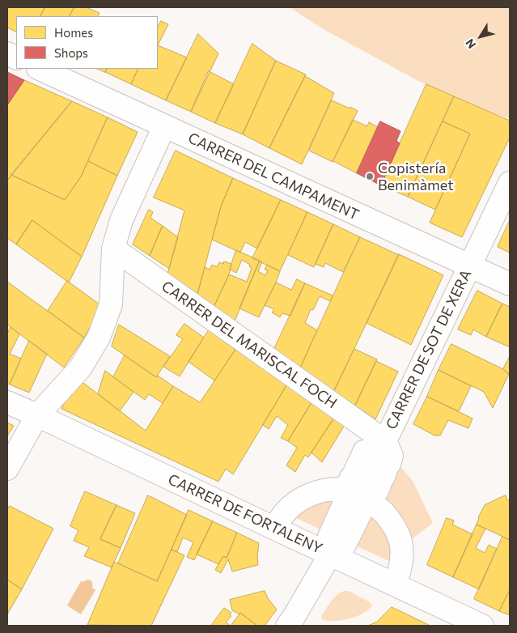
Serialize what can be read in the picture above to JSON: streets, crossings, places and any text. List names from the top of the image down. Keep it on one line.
{"streets":{"street":["CARRER DEL CAMPAMENT","CARRER DEL MARISCAL FOCH","CARRER DE SOT DE XERA","CARRER DE FORTALENY"]},"crossings":[["CARRER DEL CAMPAMENT","CARRER DE SOT DE XERA"],["CARRER DEL MARISCAL FOCH","CARRER DE SOT DE XERA"]],"places":["Copistería Benimàmet"],"legend":["Homes","Shops"],"north":"bottom left"}
